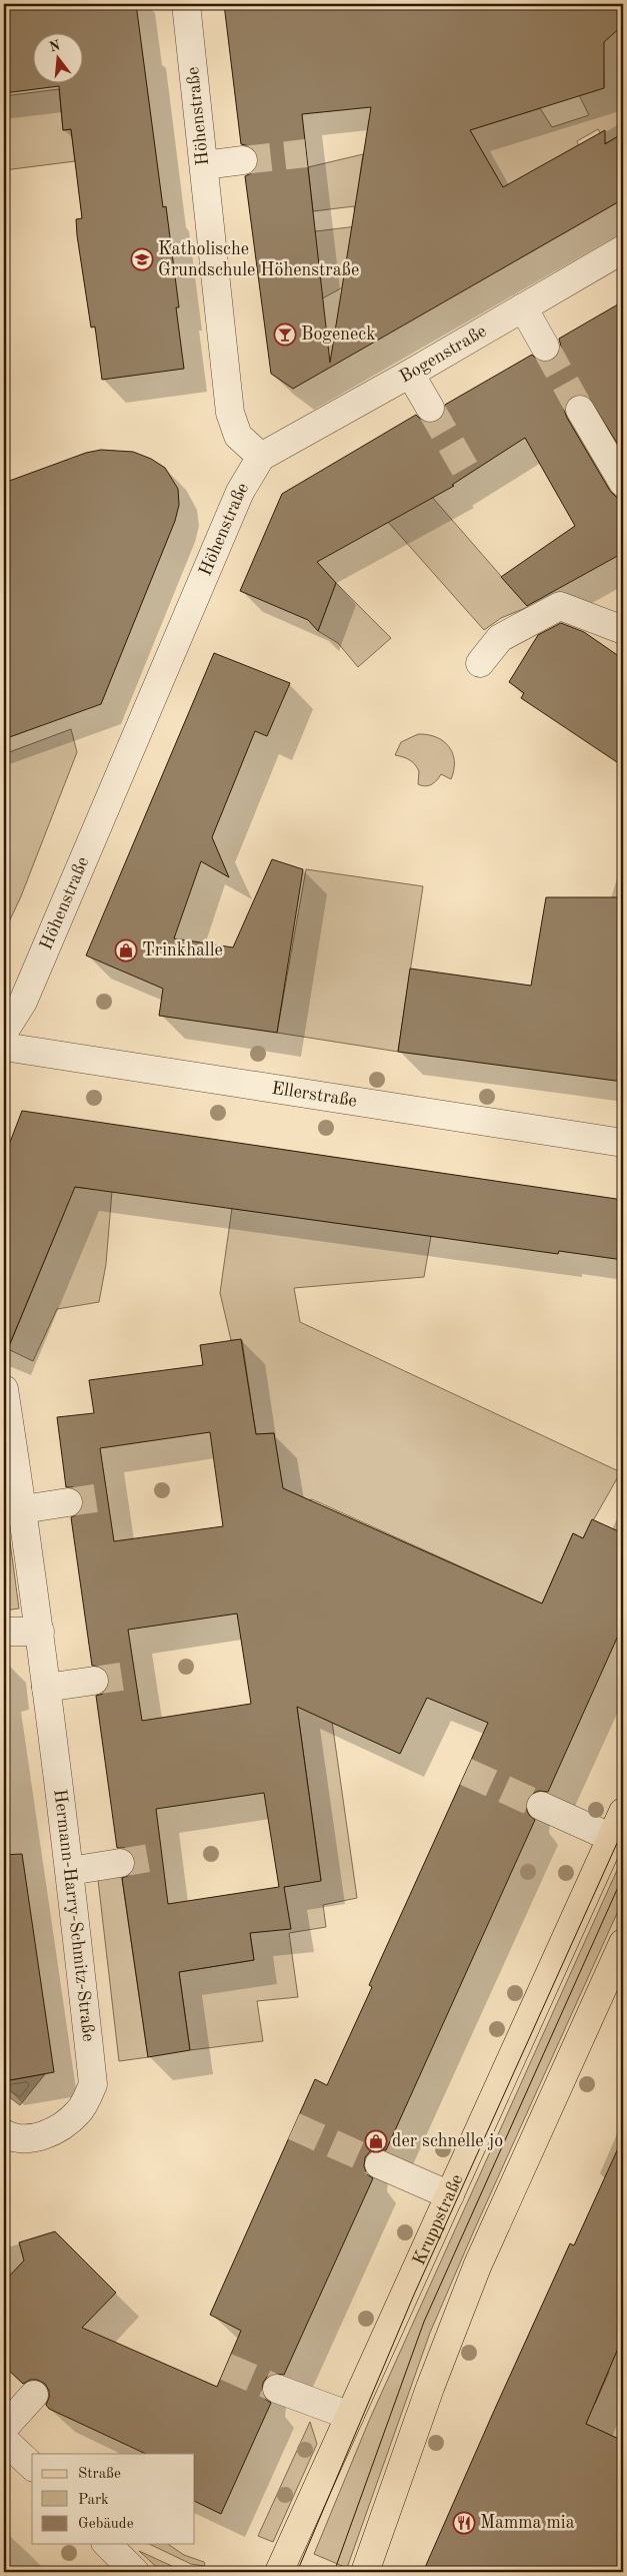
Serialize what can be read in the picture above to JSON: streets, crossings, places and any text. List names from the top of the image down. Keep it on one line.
{"streets":{"main road":["Kruppstraße"],"street":["Höhenstraße","Bogenstraße","Ellerstraße","Hermann-Harry-Schmitz-Straße"]},"crossings":[["Höhenstraße","Bogenstraße"]],"places":{"school or university":["Katholische Grundschule Höhenstraße"],"bar":["Bogeneck"],"shop":["Trinkhalle","der schnelle jo"],"restaurant":["Mamma mia"]},"legend":["Straße","Park","Gebäude"],"north":"top"}
